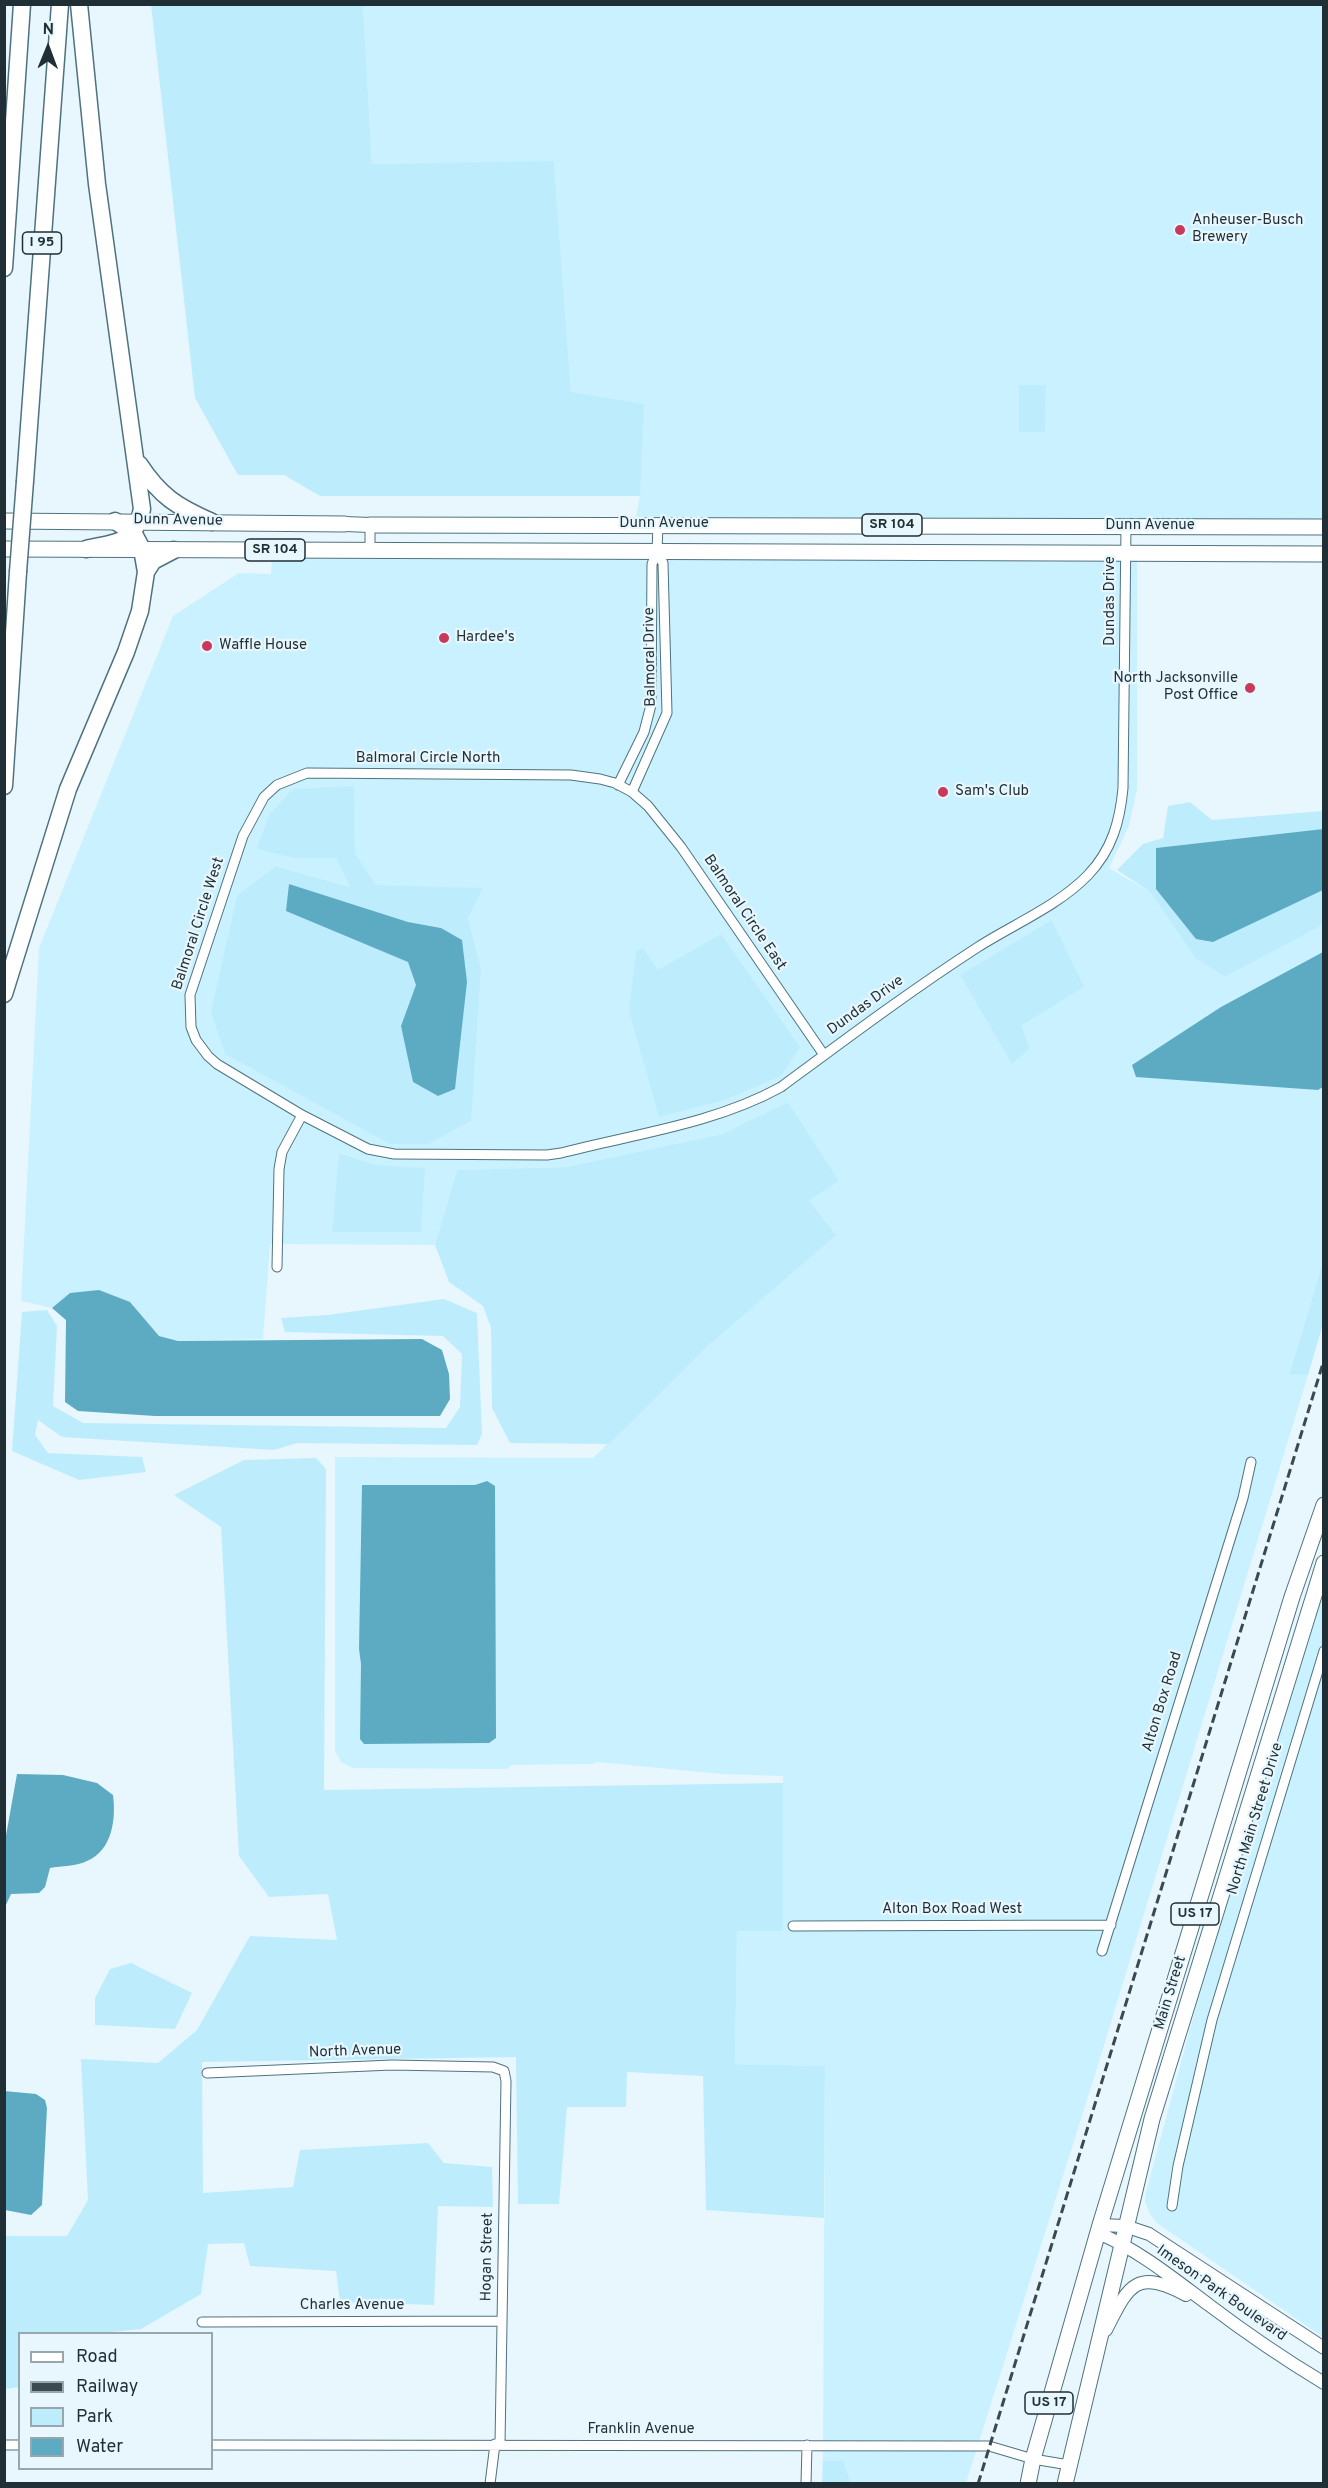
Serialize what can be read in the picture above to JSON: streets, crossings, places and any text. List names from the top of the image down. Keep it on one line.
{"streets":{"highway":["I 95"],"main road":["Dunn Avenue","SR 104","US 17","Main Street"],"street":["Dundas Drive","Balmoral Drive","Balmoral Circle North","Balmoral Circle East","Balmoral Circle West","Alton Box Road","North Main Street Drive","Alton Box Road West","North Avenue","Hogan Street","Imeson Park Boulevard","Charles Avenue","Franklin Avenue"]},"crossings":[["Dunn Avenue","Dundas Drive"],["Dunn Avenue","Balmoral Drive"],["Dundas Drive","Balmoral Circle East"],["Dundas Drive","Balmoral Circle West"],["Balmoral Drive","Balmoral Circle North"],["Balmoral Drive","Balmoral Circle East"],["Balmoral Circle North","Balmoral Circle East"],["Balmoral Circle North","Balmoral Circle West"],["Alton Box Road","Alton Box Road West"],["Main Street","Imeson Park Boulevard"],["Main Street","Franklin Avenue"],["North Avenue","Hogan Street"],["Hogan Street","Charles Avenue"],["Hogan Street","Franklin Avenue"]],"places":["Anheuser-Busch Brewery","Hardee's","Waffle House","North Jacksonville Post Office","Sam's Club"],"legend":["Road","Railway","Park","Water"],"north":"top"}
